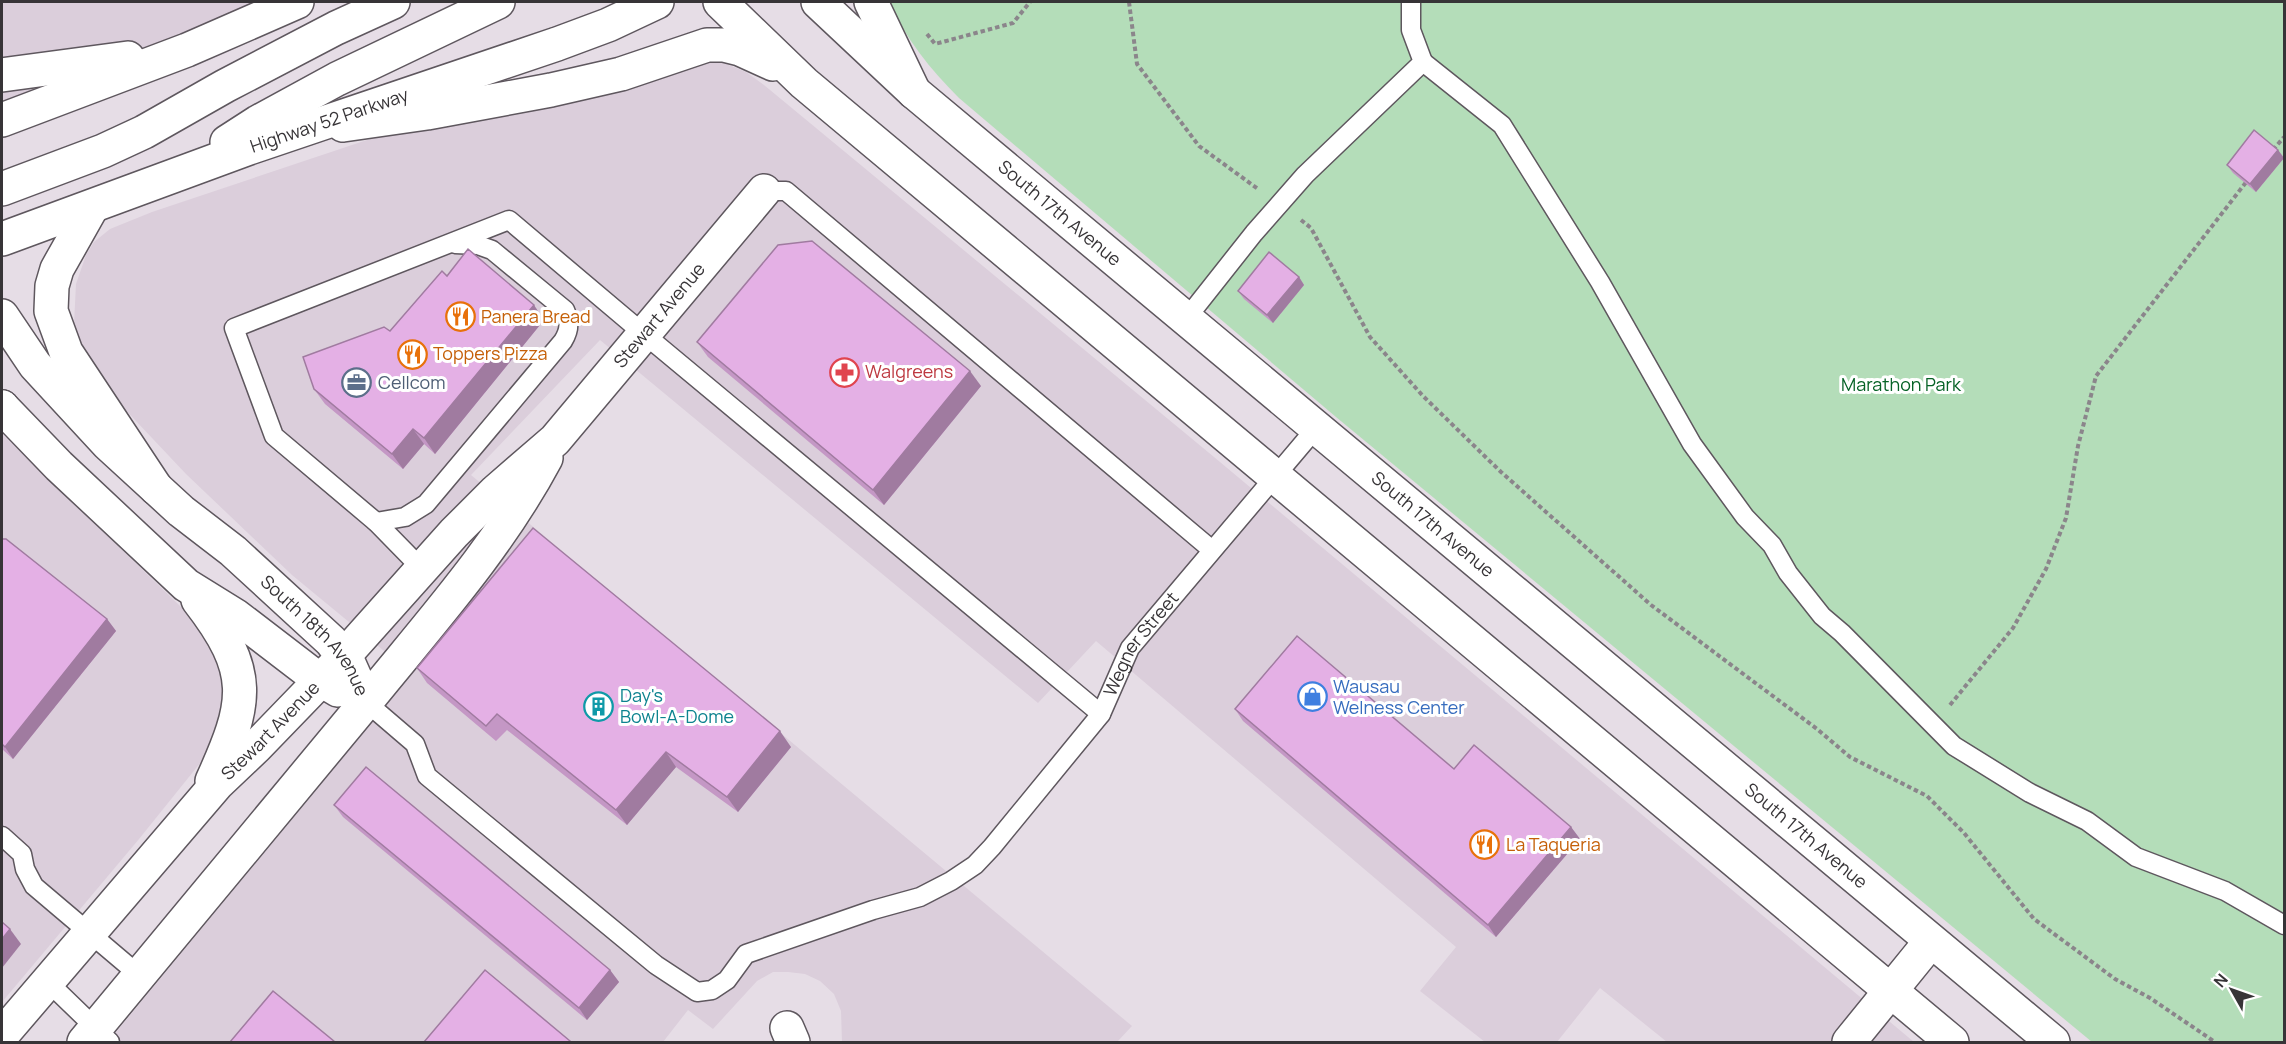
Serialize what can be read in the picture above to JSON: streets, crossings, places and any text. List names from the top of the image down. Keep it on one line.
{"streets":{"main road":["Highway 52 Parkway","South 17th Avenue","Stewart Avenue","South 18th Avenue"],"lane":["Wegner Street"]},"crossings":[["South 17th Avenue","Wegner Street"],["Stewart Avenue","South 18th Avenue"],["Stewart Avenue","Wegner Street"],["South 18th Avenue","Wegner Street"]],"parks":["Marathon Park"],"places":{"restaurant":["Panera Bread","Toppers Pizza","La Taqueria"],"pharmacy":["Walgreens"],"office":["Cellcom"],"shop":["Wausau Welness Center"],"building":["Day's Bowl-A-Dome"]},"north":"top left"}
